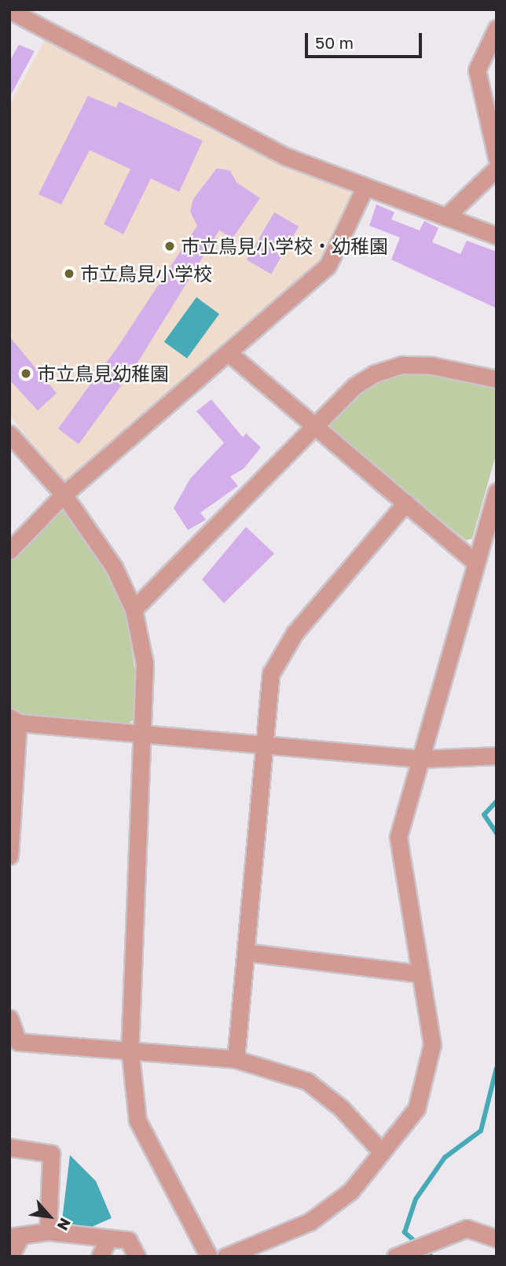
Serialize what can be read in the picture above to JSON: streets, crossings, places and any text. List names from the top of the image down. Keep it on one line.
{"places":["市立鳥見小学校・幼稚園","市立鳥見小学校","市立鳥見幼稚園"],"scale_bar":"50 m","north":"bottom right"}
